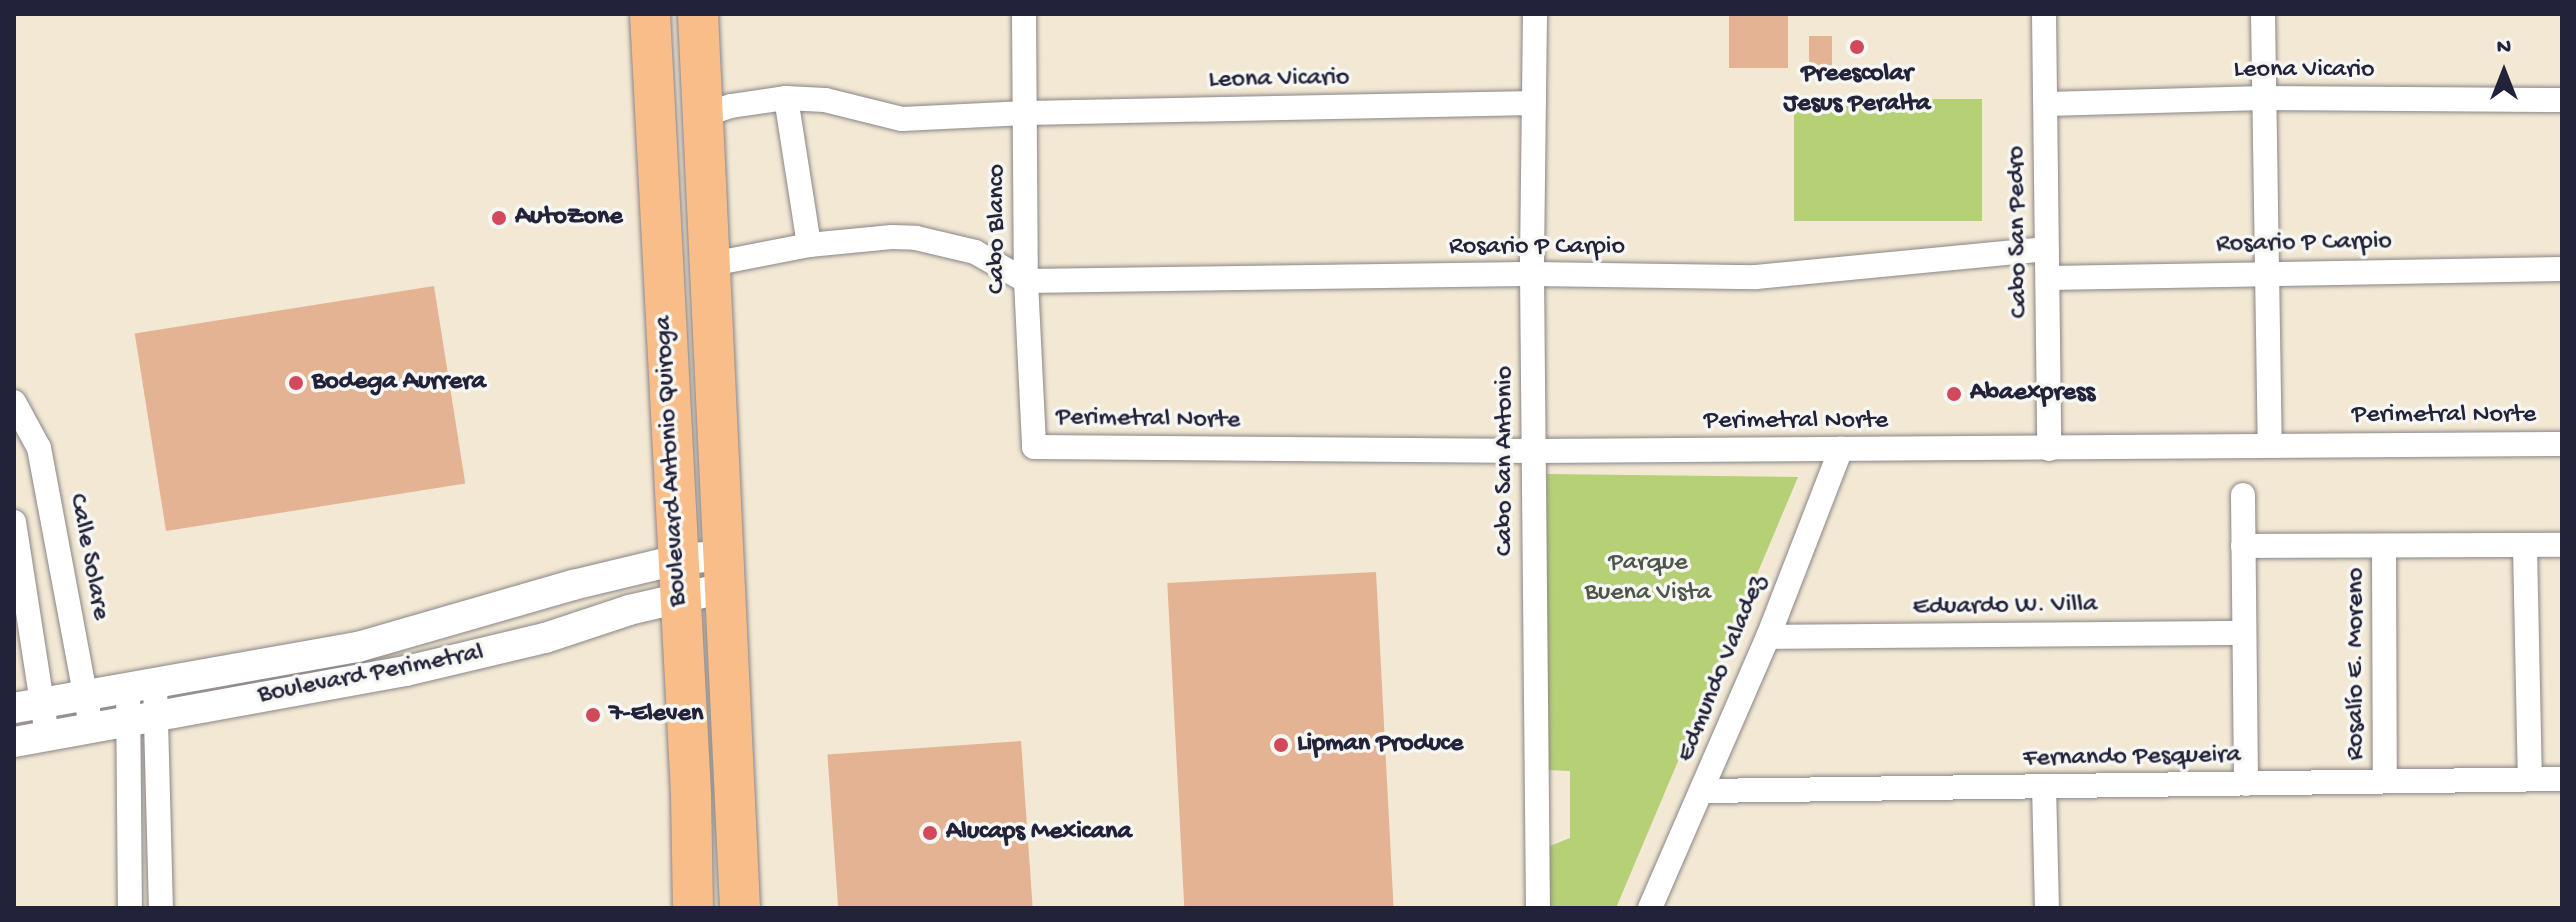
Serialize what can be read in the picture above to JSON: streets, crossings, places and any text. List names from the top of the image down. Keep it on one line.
{"streets":{"main road":["Boulevard Antonio Quiroga"],"street":["Leona Vicario","Cabo Blanco","Cabo San Pedro","Rosario P Carpio","Perimetral Norte","Cabo San Antonio","Calle Solare","Eduardo W. Villa","Rosalío E. Moreno","Edmundo Valadez","Boulevard Perimetral","Fernando Pesqueira"]},"crossings":[["Leona Vicario","Cabo Blanco"],["Leona Vicario","Cabo San Pedro"],["Leona Vicario","Boulevard Antonio Quiroga"],["Leona Vicario","Cabo San Antonio"],["Cabo Blanco","Rosario P Carpio"],["Cabo Blanco","Perimetral Norte"],["Cabo San Pedro","Rosario P Carpio"],["Cabo San Pedro","Perimetral Norte"],["Rosario P Carpio","Cabo San Antonio"],["Perimetral Norte","Cabo San Antonio"],["Perimetral Norte","Edmundo Valadez"],["Boulevard Antonio Quiroga","Boulevard Perimetral"],["Calle Solare","Boulevard Perimetral"],["Eduardo W. Villa","Edmundo Valadez"],["Rosalío E. Moreno","Fernando Pesqueira"],["Edmundo Valadez","Fernando Pesqueira"]],"parks":["Parque Buena Vista"],"places":["Preescolar Jesus Peralta","AutoZone","Bodega Aurrera","Abaexpress","7-Eleven","Lipman Produce","Alucaps Mexicana"],"north":"top"}
